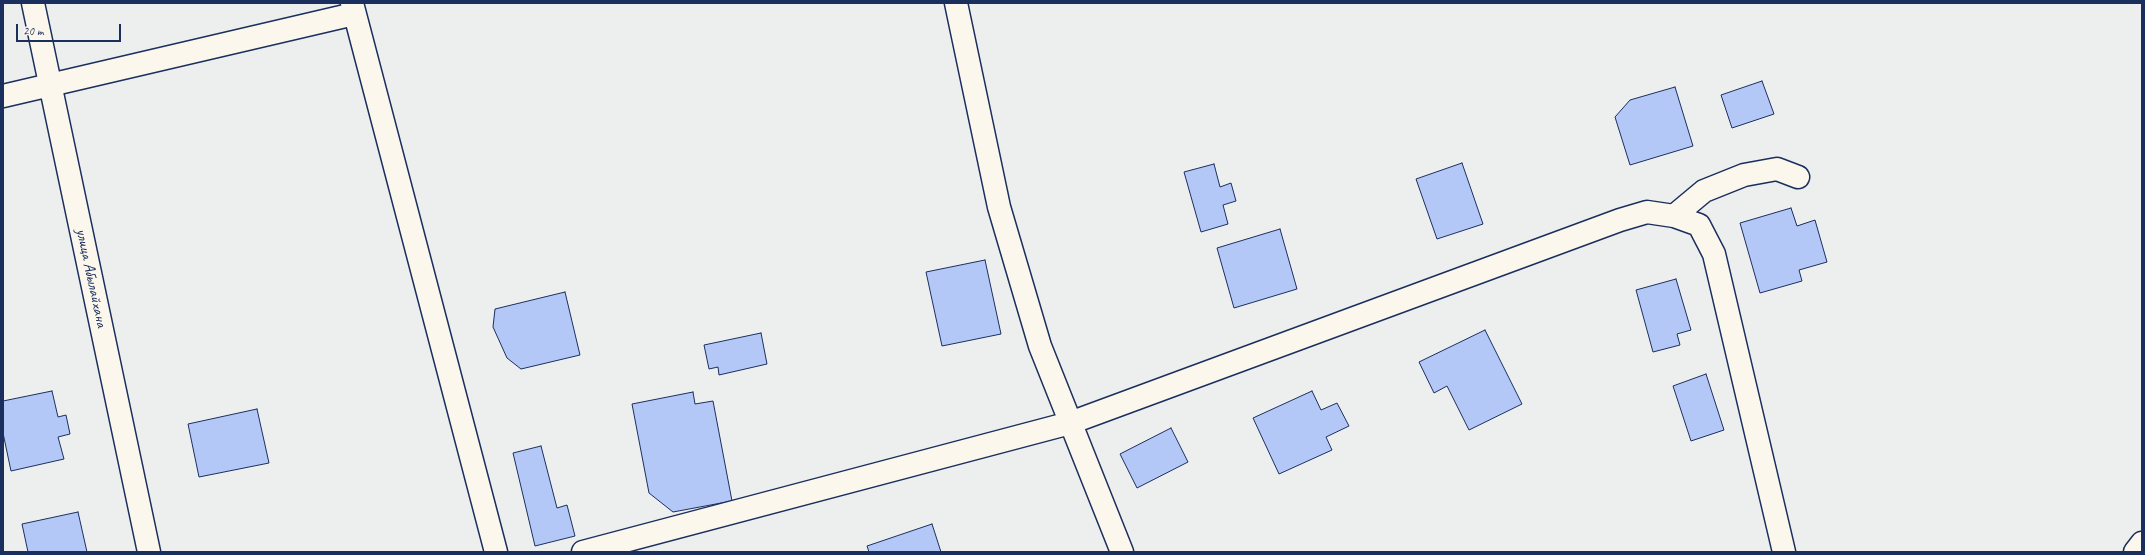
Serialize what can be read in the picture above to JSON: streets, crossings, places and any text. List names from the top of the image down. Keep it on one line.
{"streets":{"street":["улица Абылайхана"]},"scale_bar":"20 m"}
